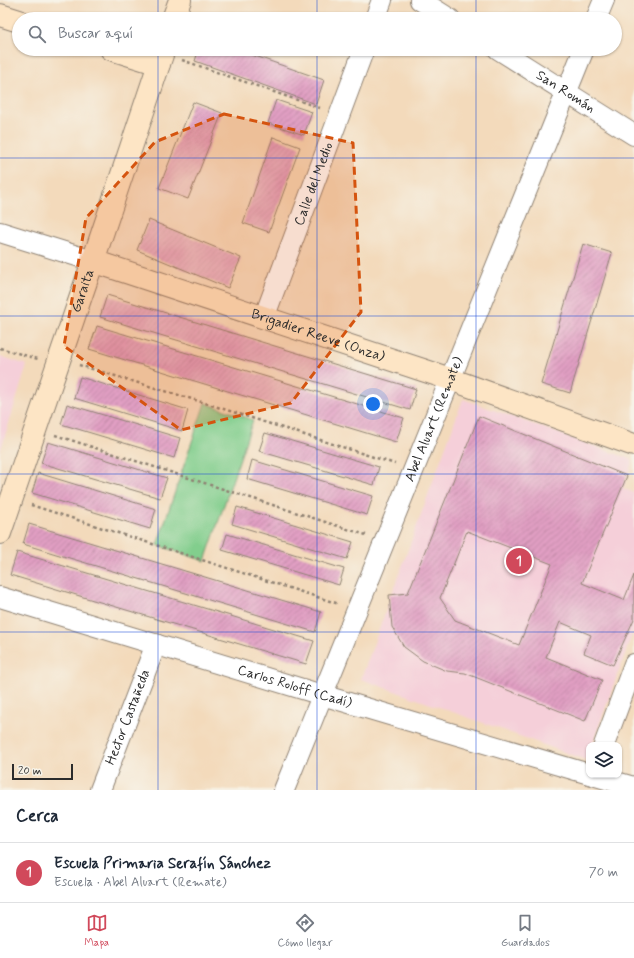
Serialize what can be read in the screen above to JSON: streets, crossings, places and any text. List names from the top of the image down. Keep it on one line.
{"streets":{"street":["San Román","Calle del Medio","Garaita","Brigadier Reeve (Onza)","Abel Aluart (Remate)","Carlos Roloff (Cadí)","Hector Castañeda"]},"crossings":[["San Román","Abel Aluart (Remate)"],["Calle del Medio","Brigadier Reeve (Onza)"],["Garaita","Brigadier Reeve (Onza)"],["Brigadier Reeve (Onza)","Abel Aluart (Remate)"],["Abel Aluart (Remate)","Carlos Roloff (Cadí)"],["Carlos Roloff (Cadí)","Hector Castañeda"]],"scale_bar":"20 m","page":{"search":"Buscar aquí","pins":"1","scale":"20 m","heading":"Cerca","list":[{"mark":"1","name":"Escuela Primaria Serafín Sánchez","note":"Escuela · Abel Aluart (Remate)","value":"70 m"}],"nav":["Mapa","Cómo llegar","Guardados"]}}
